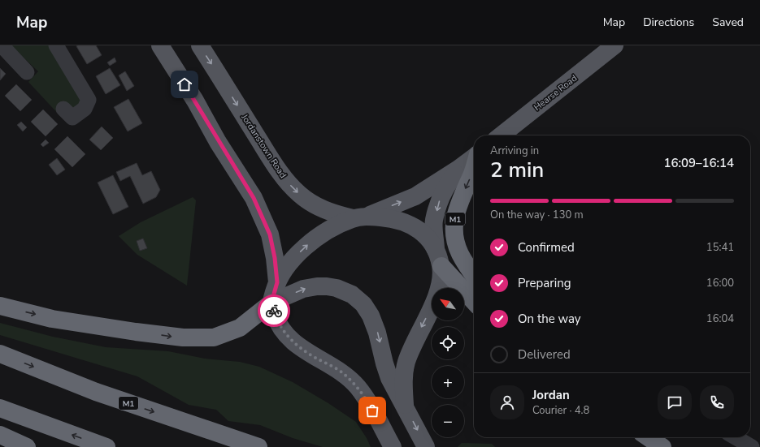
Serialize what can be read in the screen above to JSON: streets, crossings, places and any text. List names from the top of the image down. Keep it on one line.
{"streets":{"highway":["M1"],"main road":["Hearse Road","Jordanstown Road"]},"north":"top left","page":{"header":"Map","nav":["Map","Directions","Saved"],"heading":["2 min","Arriving in","16:09–16:14"],"panel":["Jordan","Courier · 4.8"],"bar":"On the way · 130 m","list":[["Confirmed","15:41"],["Preparing","16:00"],["On the way","16:04"],"Delivered"],"map_buttons":["+","−"]}}
